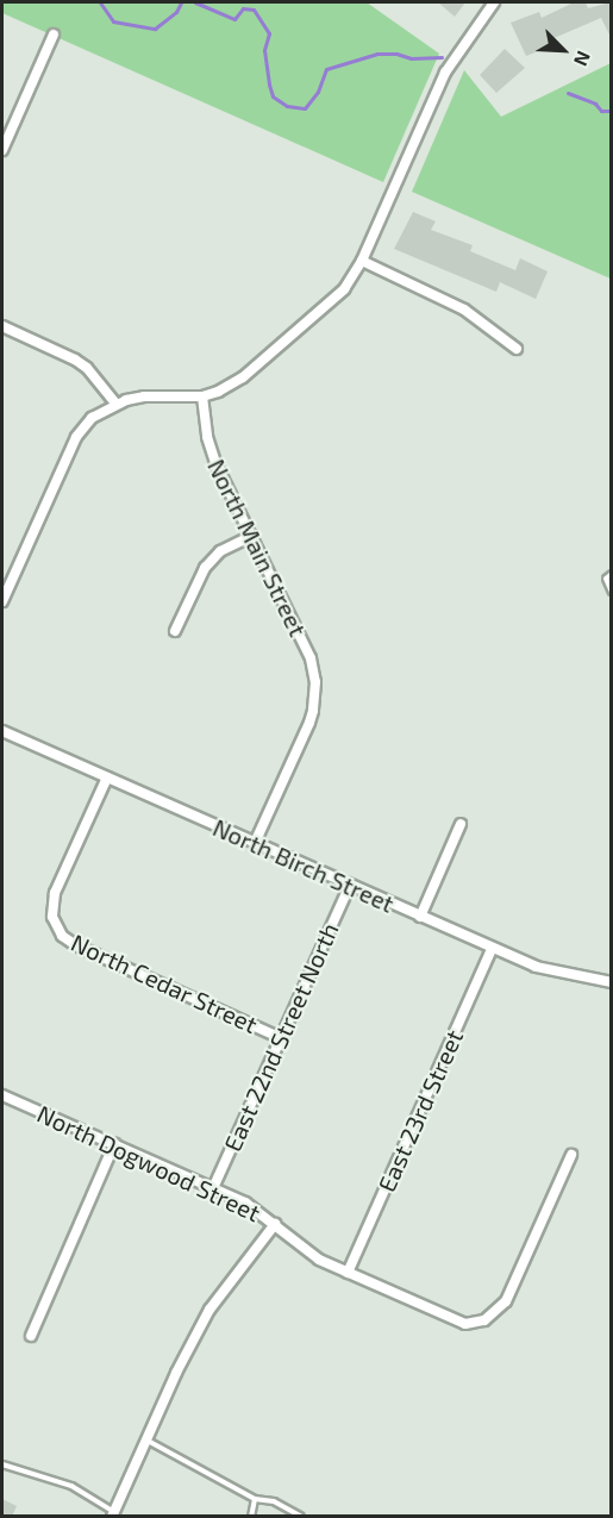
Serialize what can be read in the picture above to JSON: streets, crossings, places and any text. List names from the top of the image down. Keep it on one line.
{"streets":{"street":["North Main Street","North Birch Street","North Cedar Street","East 22nd Street North","East 23rd Street","North Dogwood Street"]},"crossings":[["North Main Street","North Birch Street"],["North Birch Street","North Cedar Street"],["North Birch Street","East 22nd Street North"],["North Birch Street","East 23rd Street"],["North Cedar Street","East 22nd Street North"],["East 22nd Street North","North Dogwood Street"],["East 23rd Street","North Dogwood Street"]],"north":"bottom right"}
